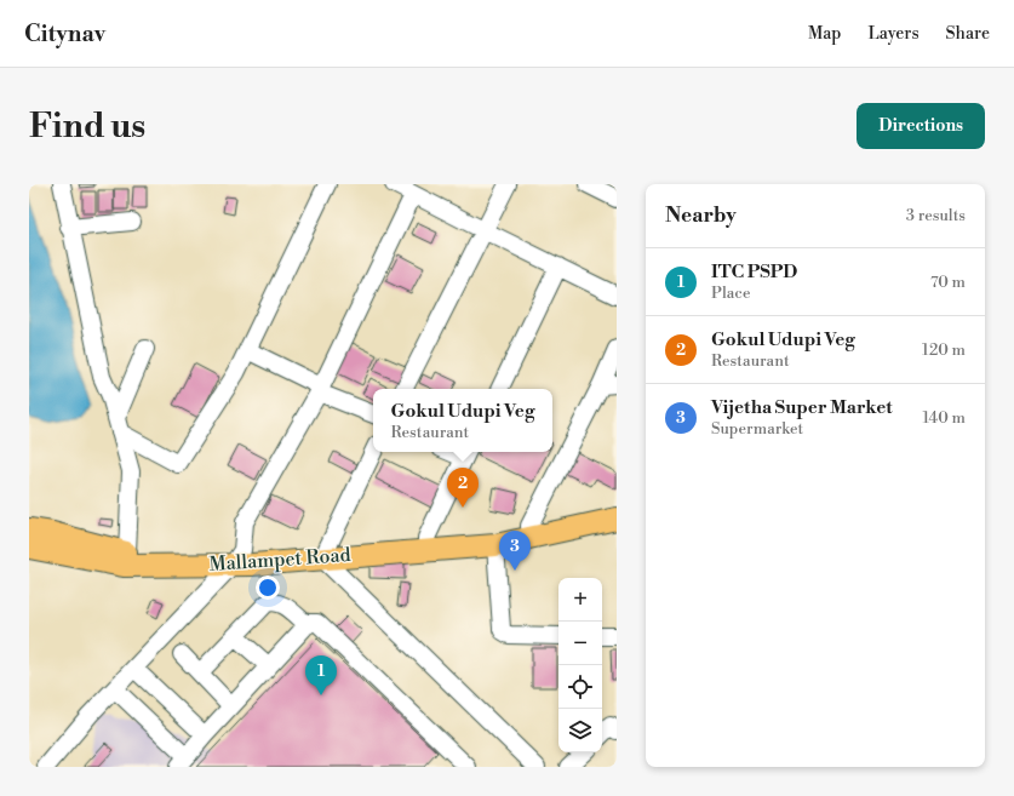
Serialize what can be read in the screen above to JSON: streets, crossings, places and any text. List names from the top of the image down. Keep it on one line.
{"streets":{"main road":["Mallampet Road"]},"page":{"header":"Citynav","nav":["Map","Layers","Share"],"buttons":"Directions","title":"Find us","heading":["Nearby","3 results"],"list":[{"mark":"1","name":"ITC PSPD","note":"Place","value":"70 m"},{"mark":"2","name":"Gokul Udupi Veg","note":"Restaurant","value":"120 m"},{"mark":"3","name":"Vijetha Super Market","note":"Supermarket","value":"140 m"}],"popup":["Gokul Udupi Veg","Restaurant"],"pins":["2","3","1"],"map_buttons":["+","−"]}}
